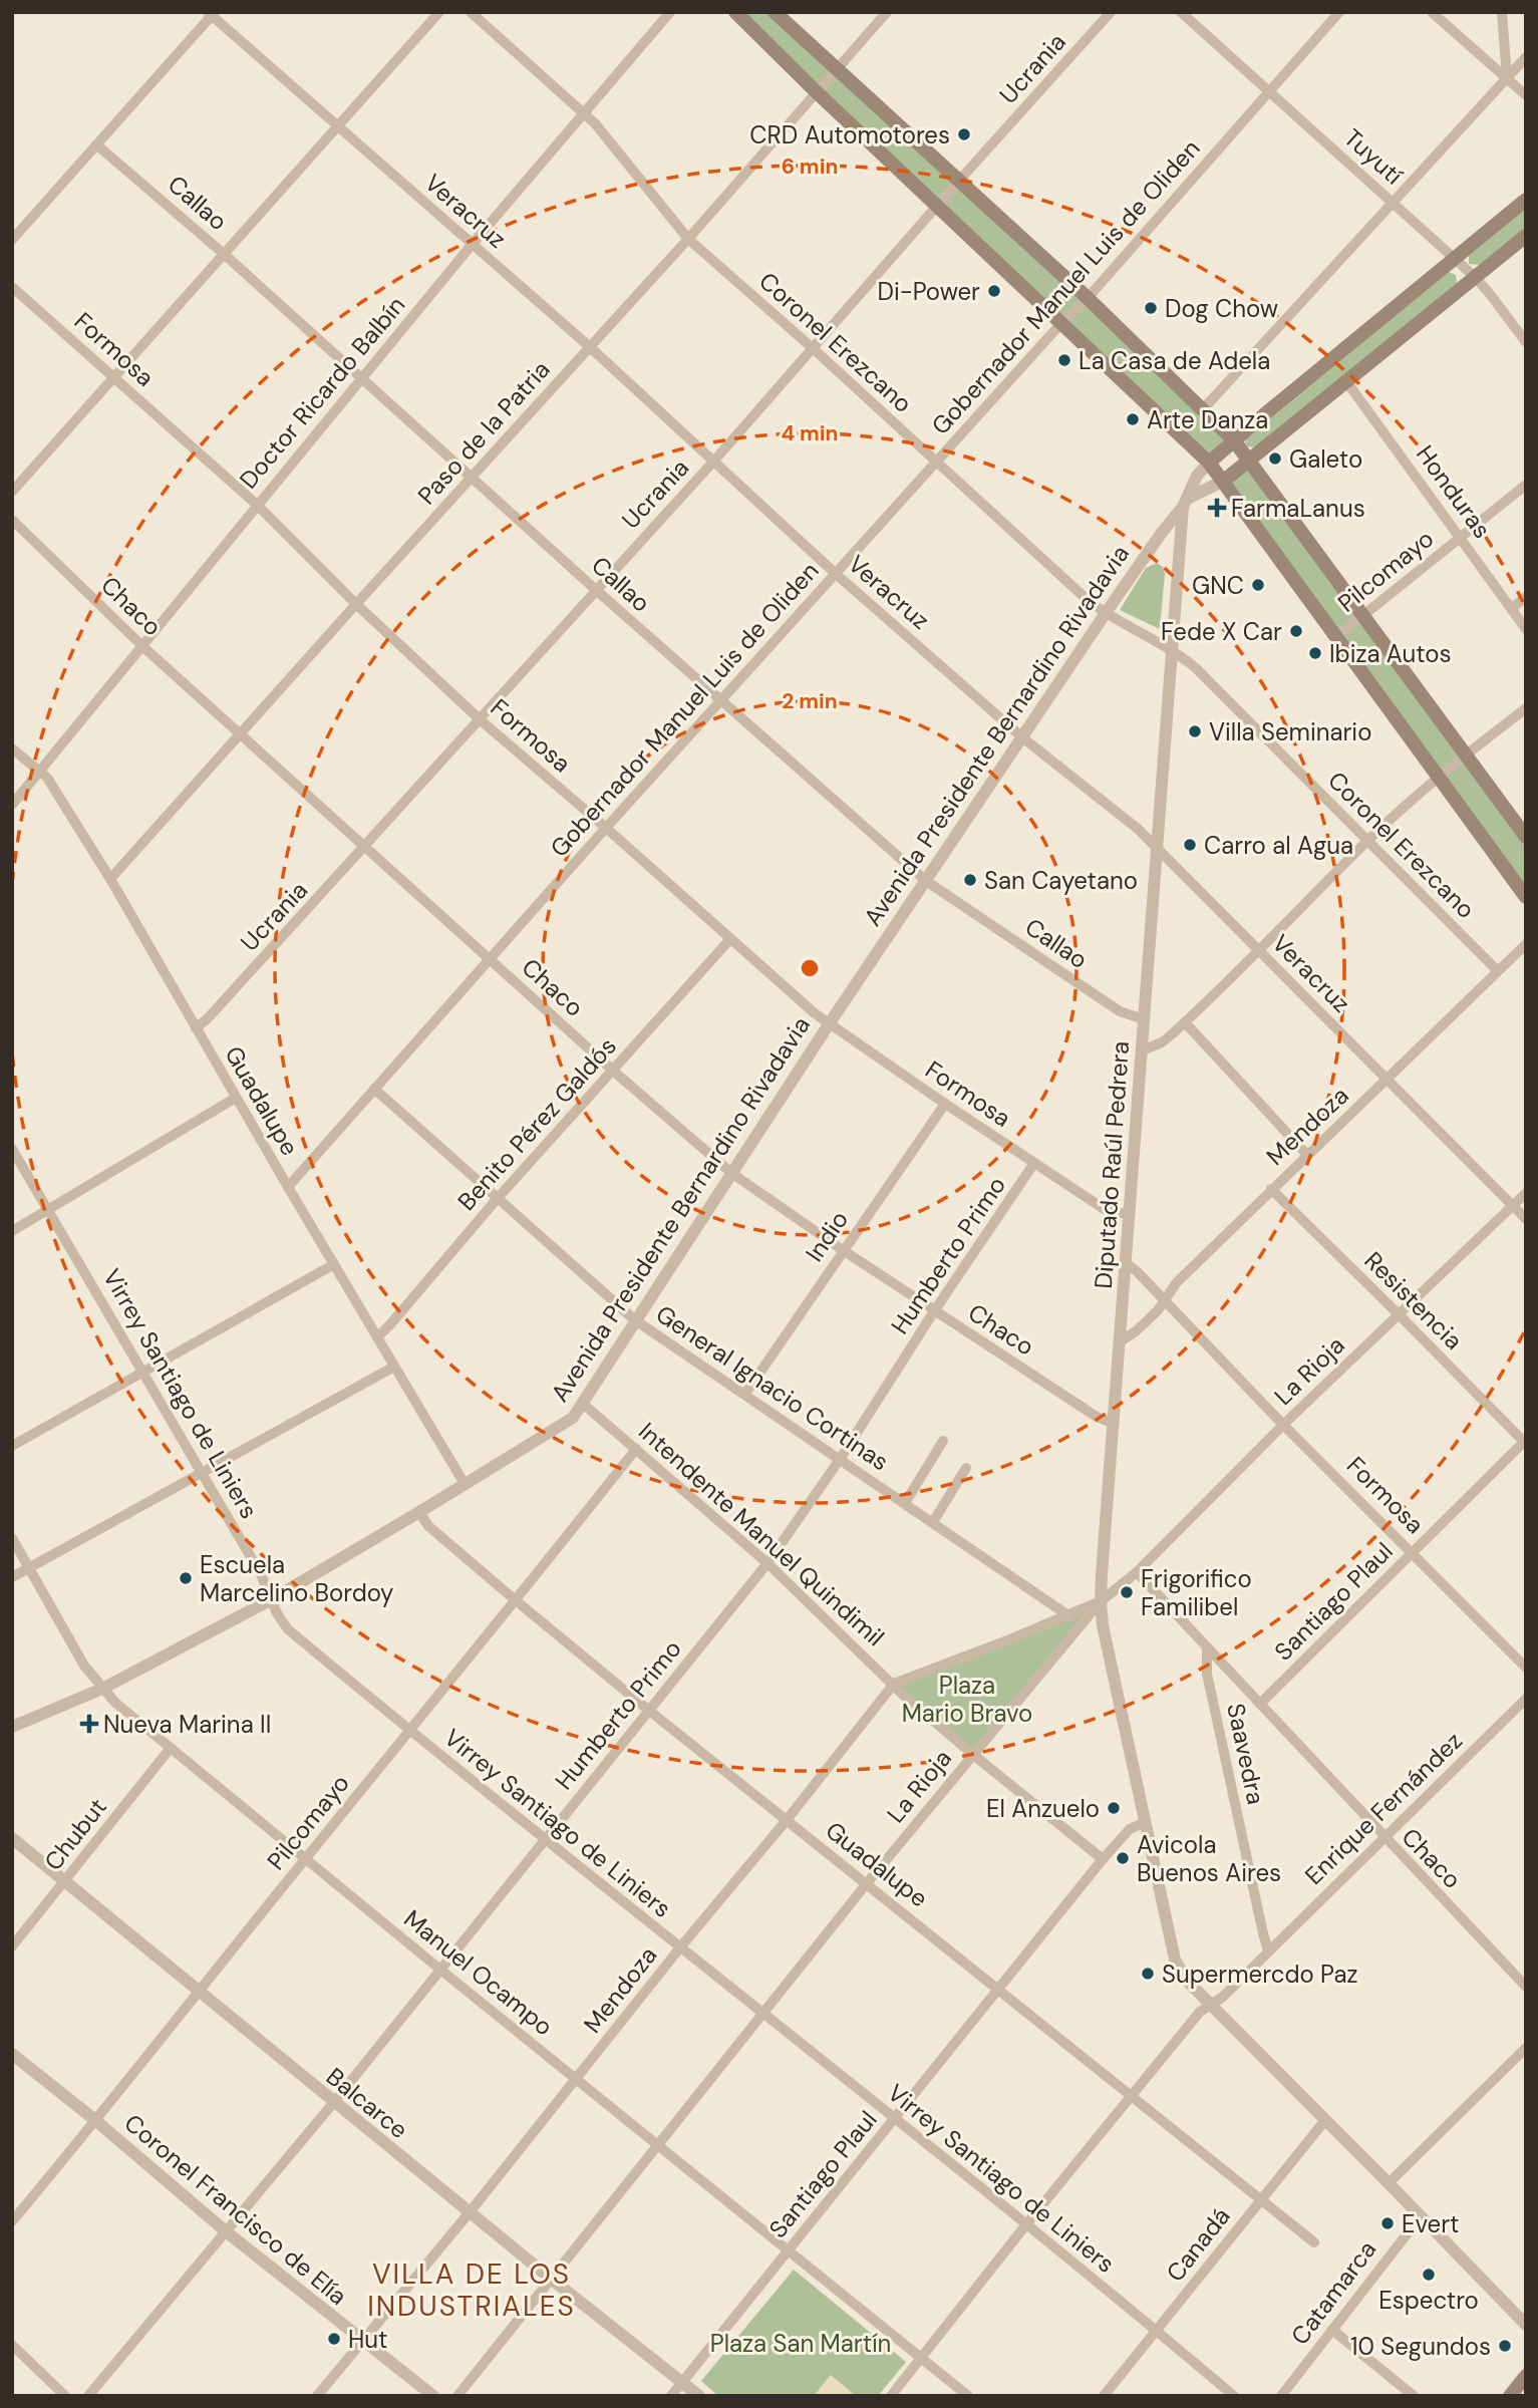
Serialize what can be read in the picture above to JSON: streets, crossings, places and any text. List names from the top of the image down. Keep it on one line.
{"streets":{"main road":["Avenida Presidente Bernardino Rivadavia"],"street":["Ucrania","Tuyutí","Callao","Veracruz","Gobernador Manuel Luis de Oliden","Coronel Erezcano","Formosa","Doctor Ricardo Balbín","Paso de la Patria","Honduras","Pilcomayo","Chaco","Guadalupe","Benito Pérez Galdós","Mendoza","Diputado Raúl Pedrera","Indio","Humberto Primo","Resistencia","La Rioja","General Ignacio Cortinas","Virrey Santiago de Liniers","Intendente Manuel Quindimil","Santiago Plaul","Saavedra","Enrique Fernández","Chubut","Manuel Ocampo","Balcarce","Coronel Francisco de Elía","Canadá","Catamarca"]},"crossings":[["Ucrania","Callao"],["Ucrania","Veracruz"],["Ucrania","Coronel Erezcano"],["Ucrania","Formosa"],["Ucrania","Chaco"],["Ucrania","Guadalupe"],["Tuyutí","Gobernador Manuel Luis de Oliden"],["Tuyutí","Avenida Presidente Bernardino Rivadavia"],["Callao","Gobernador Manuel Luis de Oliden"],["Callao","Doctor Ricardo Balbín"],["Callao","Paso de la Patria"],["Callao","Avenida Presidente Bernardino Rivadavia"],["Callao","Diputado Raúl Pedrera"],["Veracruz","Gobernador Manuel Luis de Oliden"],["Veracruz","Doctor Ricardo Balbín"],["Veracruz","Paso de la Patria"],["Veracruz","Avenida Presidente Bernardino Rivadavia"],["Veracruz","Mendoza"],["Veracruz","Diputado Raúl Pedrera"],["Veracruz","La Rioja"],["Gobernador Manuel Luis de Oliden","Coronel Erezcano"],["Gobernador Manuel Luis de Oliden","Formosa"],["Gobernador Manuel Luis de Oliden","Chaco"],["Gobernador Manuel Luis de Oliden","Guadalupe"],["Gobernador Manuel Luis de Oliden","General Ignacio Cortinas"],["Coronel Erezcano","Doctor Ricardo Balbín"],["Coronel Erezcano","Paso de la Patria"],["Coronel Erezcano","Avenida Presidente Bernardino Rivadavia"],["Coronel Erezcano","Mendoza"],["Coronel Erezcano","Diputado Raúl Pedrera"],["Formosa","Doctor Ricardo Balbín"],["Formosa","Paso de la Patria"],["Formosa","Avenida Presidente Bernardino Rivadavia"],["Formosa","Benito Pérez Galdós"],["Formosa","Mendoza"],["Formosa","Diputado Raúl Pedrera"],["Formosa","Indio"],["Formosa","Humberto Primo"],["Formosa","La Rioja"],["Formosa","Santiago Plaul"],["Doctor Ricardo Balbín","Chaco"],["Doctor Ricardo Balbín","Guadalupe"],["Paso de la Patria","Chaco"],["Paso de la Patria","Guadalupe"],["Honduras","Pilcomayo"],["Honduras","Avenida Presidente Bernardino Rivadavia"],["Pilcomayo","Guadalupe"],["Pilcomayo","Virrey Santiago de Liniers"],["Pilcomayo","Intendente Manuel Quindimil"],["Pilcomayo","Manuel Ocampo"],["Pilcomayo","Balcarce"],["Pilcomayo","Coronel Francisco de Elía"],["Chaco","Avenida Presidente Bernardino Rivadavia"],["Chaco","Benito Pérez Galdós"],["Chaco","Diputado Raúl Pedrera"],["Chaco","Indio"],["Chaco","Humberto Primo"],["Chaco","La Rioja"],["Chaco","Santiago Plaul"],["Chaco","Saavedra"],["Chaco","Enrique Fernández"],["Avenida Presidente Bernardino Rivadavia","Guadalupe"],["Avenida Presidente Bernardino Rivadavia","Diputado Raúl Pedrera"],["Avenida Presidente Bernardino Rivadavia","General Ignacio Cortinas"],["Avenida Presidente Bernardino Rivadavia","Virrey Santiago de Liniers"],["Avenida Presidente Bernardino Rivadavia","Intendente Manuel Quindimil"],["Avenida Presidente Bernardino Rivadavia","Manuel Ocampo"],["Guadalupe","Benito Pérez Galdós"],["Guadalupe","Mendoza"],["Guadalupe","Humberto Primo"],["Guadalupe","La Rioja"],["Guadalupe","Santiago Plaul"],["Guadalupe","Enrique Fernández"],["Guadalupe","Canadá"],["Benito Pérez Galdós","General Ignacio Cortinas"],["Mendoza","Diputado Raúl Pedrera"],["Mendoza","Resistencia"],["Mendoza","Virrey Santiago de Liniers"],["Mendoza","Intendente Manuel Quindimil"],["Mendoza","Manuel Ocampo"],["Mendoza","Balcarce"],["Mendoza","Coronel Francisco de Elía"],["Diputado Raúl Pedrera","La Rioja"],["Diputado Raúl Pedrera","Santiago Plaul"],["Diputado Raúl Pedrera","Enrique Fernández"],["Diputado Raúl Pedrera","Canadá"],["Diputado Raúl Pedrera","Catamarca"],["Indio","General Ignacio Cortinas"],["Humberto Primo","General Ignacio Cortinas"],["Humberto Primo","Virrey Santiago de Liniers"],["Humberto Primo","Intendente Manuel Quindimil"],["Humberto Primo","Manuel Ocampo"],["Humberto Primo","Balcarce"],["Humberto Primo","Coronel Francisco de Elía"],["Resistencia","La Rioja"],["Resistencia","Santiago Plaul"],["La Rioja","Virrey Santiago de Liniers"],["La Rioja","Intendente Manuel Quindimil"],["La Rioja","Manuel Ocampo"],["La Rioja","Balcarce"],["Virrey Santiago de Liniers","Santiago Plaul"],["Virrey Santiago de Liniers","Enrique Fernández"],["Virrey Santiago de Liniers","Canadá"],["Intendente Manuel Quindimil","Santiago Plaul"],["Santiago Plaul","Manuel Ocampo"],["Santiago Plaul","Balcarce"],["Saavedra","Enrique Fernández"],["Enrique Fernández","Manuel Ocampo"],["Chubut","Manuel Ocampo"],["Chubut","Balcarce"]],"districts":["VILLA DE LOS INDUSTRIALES"],"parks":["Plaza Mario Bravo","Plaza San Martín"],"places":{"other":["CRD Automotores","Di-Power","Dog Chow","La Casa de Adela","Arte Danza","Galeto","GNC","Fede X Car","Ibiza Autos","Villa Seminario","Carro al Agua","San Cayetano","Escuela Marcelino Bordoy","Frigorifico Familibel","El Anzuelo","Avicola Buenos Aires","Supermercdo Paz","Evert","Espectro","Hut","10 Segundos"],"health":["FarmaLanus","Nueva Marina II"]},"rings":["6 min","4 min","2 min"]}
